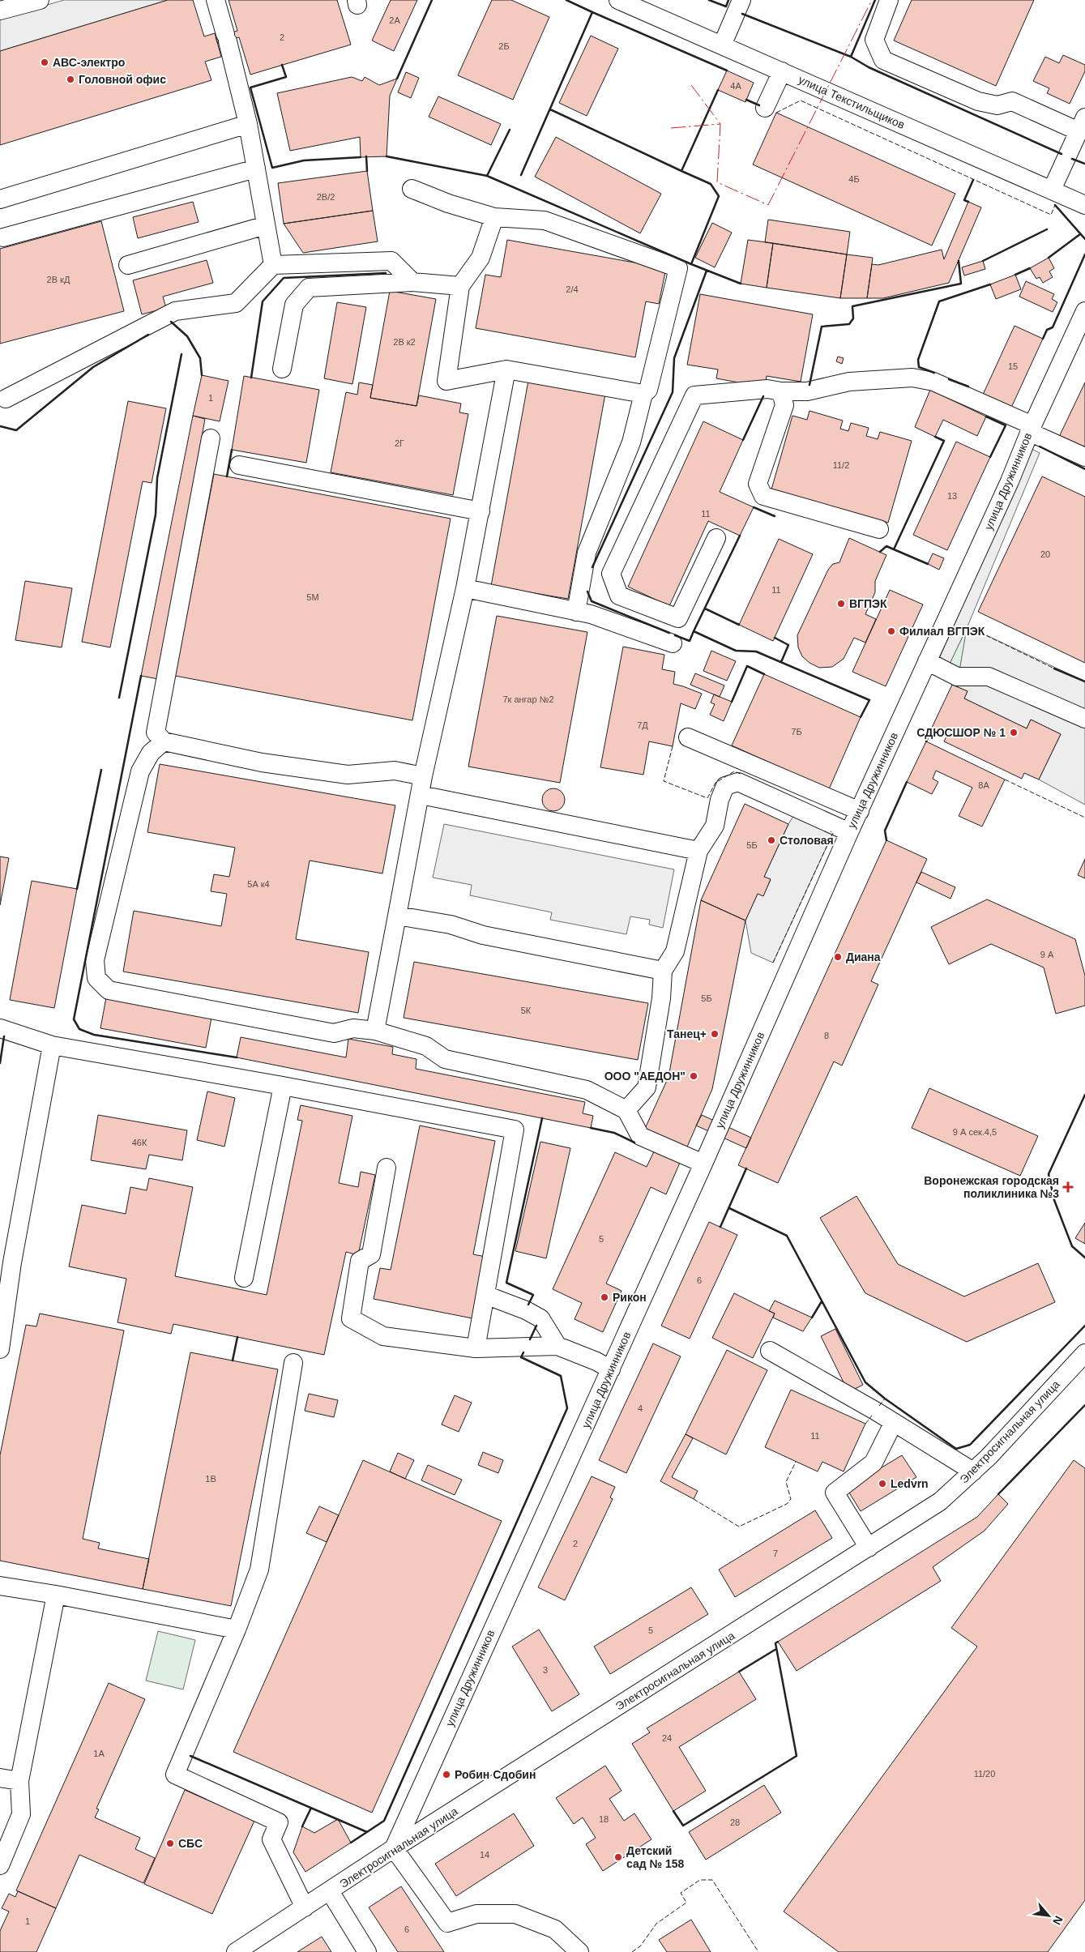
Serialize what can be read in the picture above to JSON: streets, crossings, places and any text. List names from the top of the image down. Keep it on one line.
{"streets":{"street":["улица Текстильщиков","улица Дружинников","Электросигнальная улица"]},"crossings":[["улица Дружинников","Электросигнальная улица"]],"places":{"other":["АВС-электро","Головной офис","ВГПЭК","Филиал ВГПЭК","СДЮСШОР № 1","Столовая","Диана","Танец+","ООО \"АЕДОН\"","Рикон","Ledvrn","Робин Сдобин","СБС","Детский сад № 158"],"health":["Воронежская городская поликлиника №3"]},"house_numbers":["2А","2","2Б","4А","4Б","2В/2","2В кД","2/4","2В к2","15","1","2Г","11/2","13","11","20","11","5М","7к ангар №2","7Д","7Б","8А","5Б","5А к4","9 А","5Б","5К","8","9 А сек.4,5","46К","5","6","4","11","1В","2","7","5","3","24","1А","11/20","18","28","14","1","6"],"north":"bottom right"}
